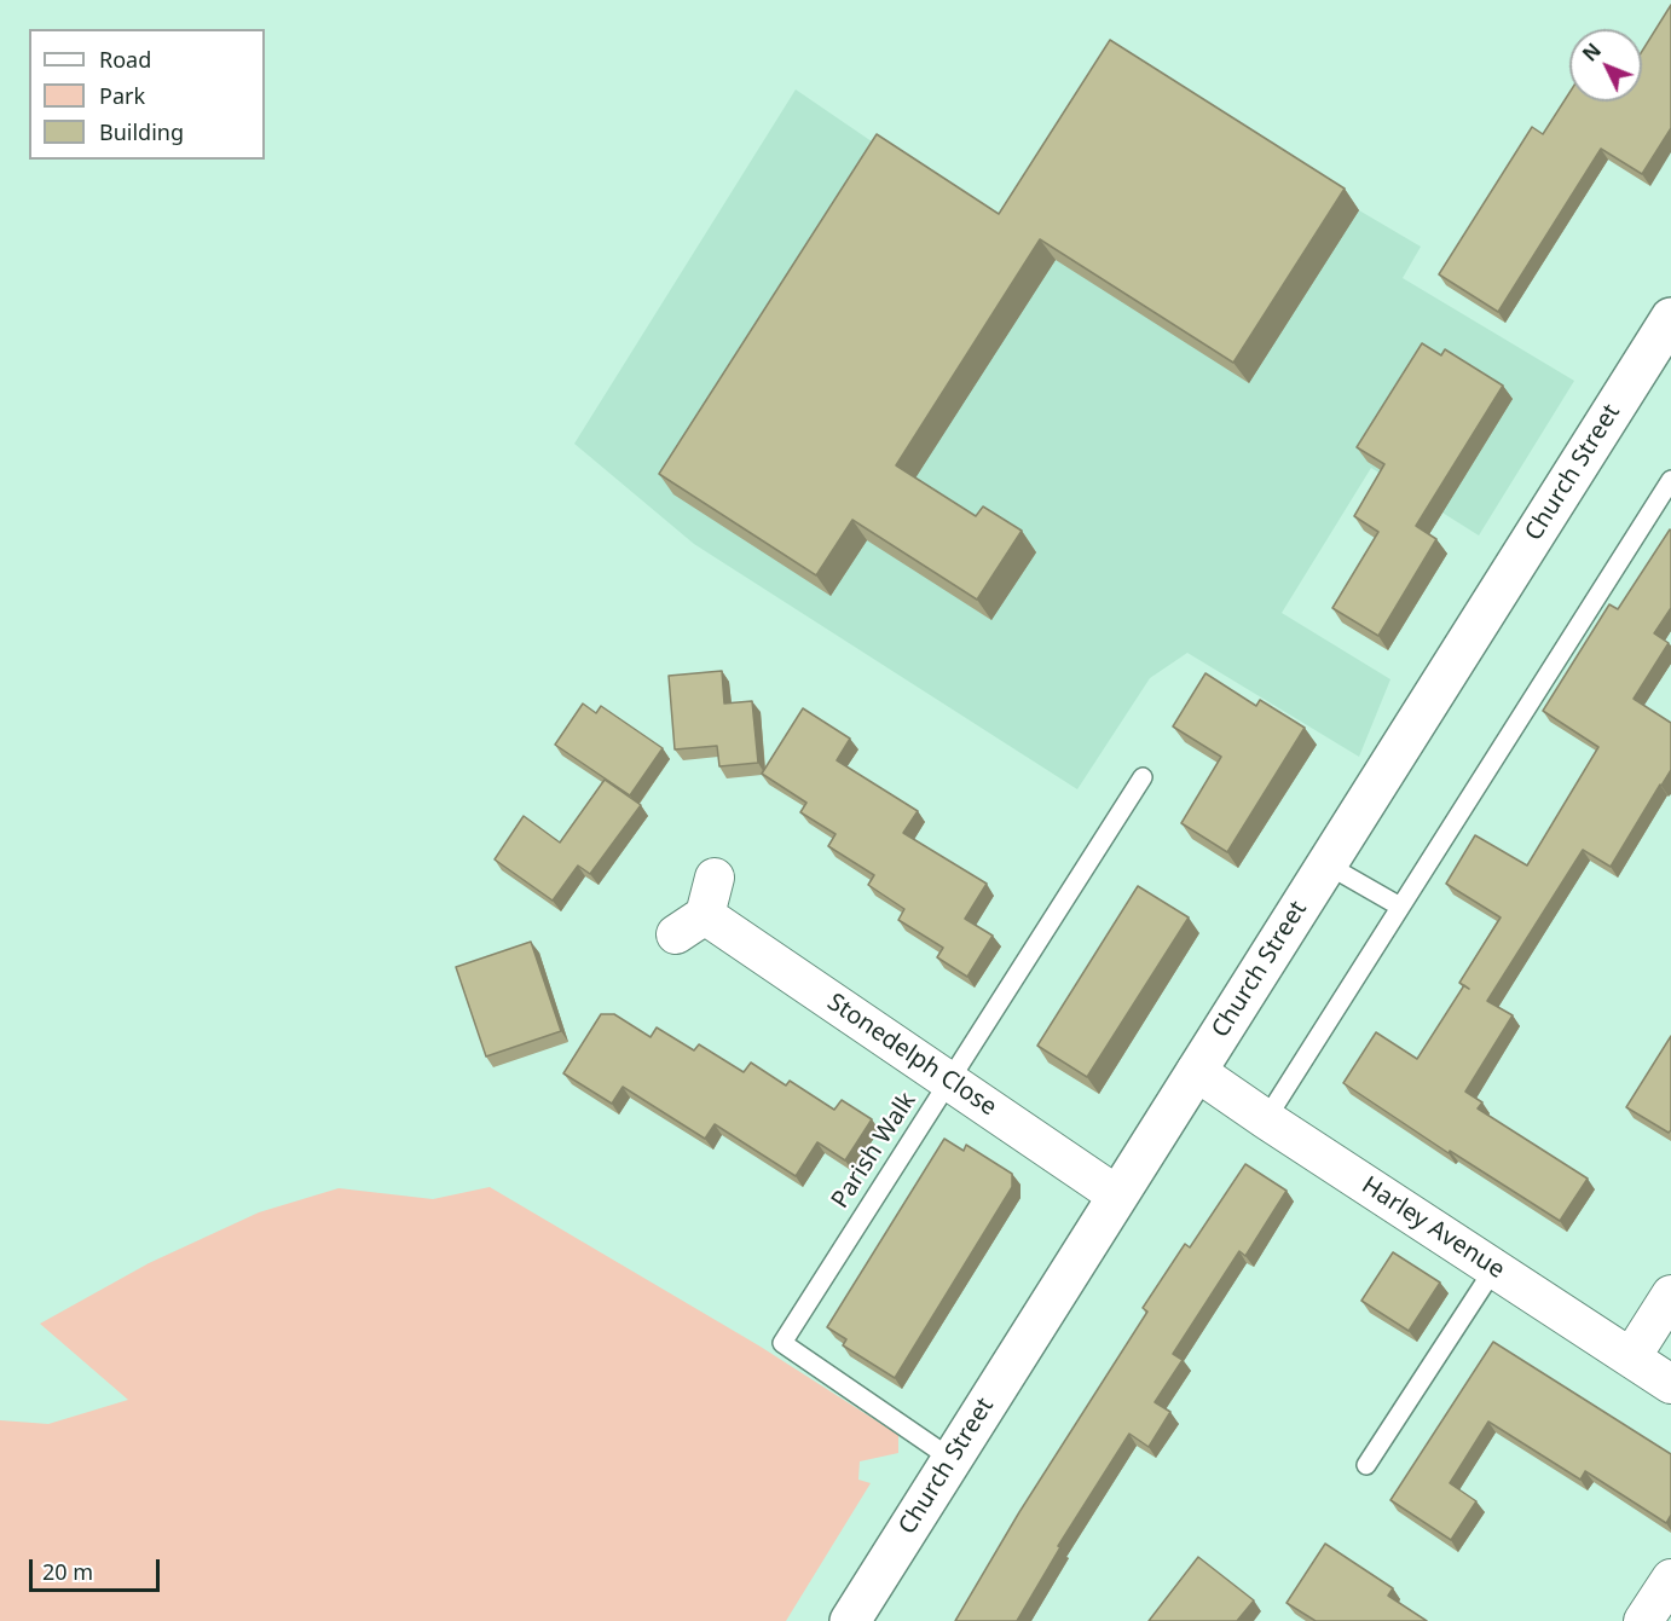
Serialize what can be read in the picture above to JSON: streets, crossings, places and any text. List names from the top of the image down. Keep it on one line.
{"streets":{"main road":["Church Street"],"street":["Stonedelph Close","Harley Avenue"],"lane":["Parish Walk"]},"crossings":[["Church Street","Stonedelph Close"],["Church Street","Parish Walk"],["Church Street","Harley Avenue"],["Stonedelph Close","Parish Walk"]],"legend":["Road","Park","Building"],"scale_bar":"20 m","north":"top left"}
